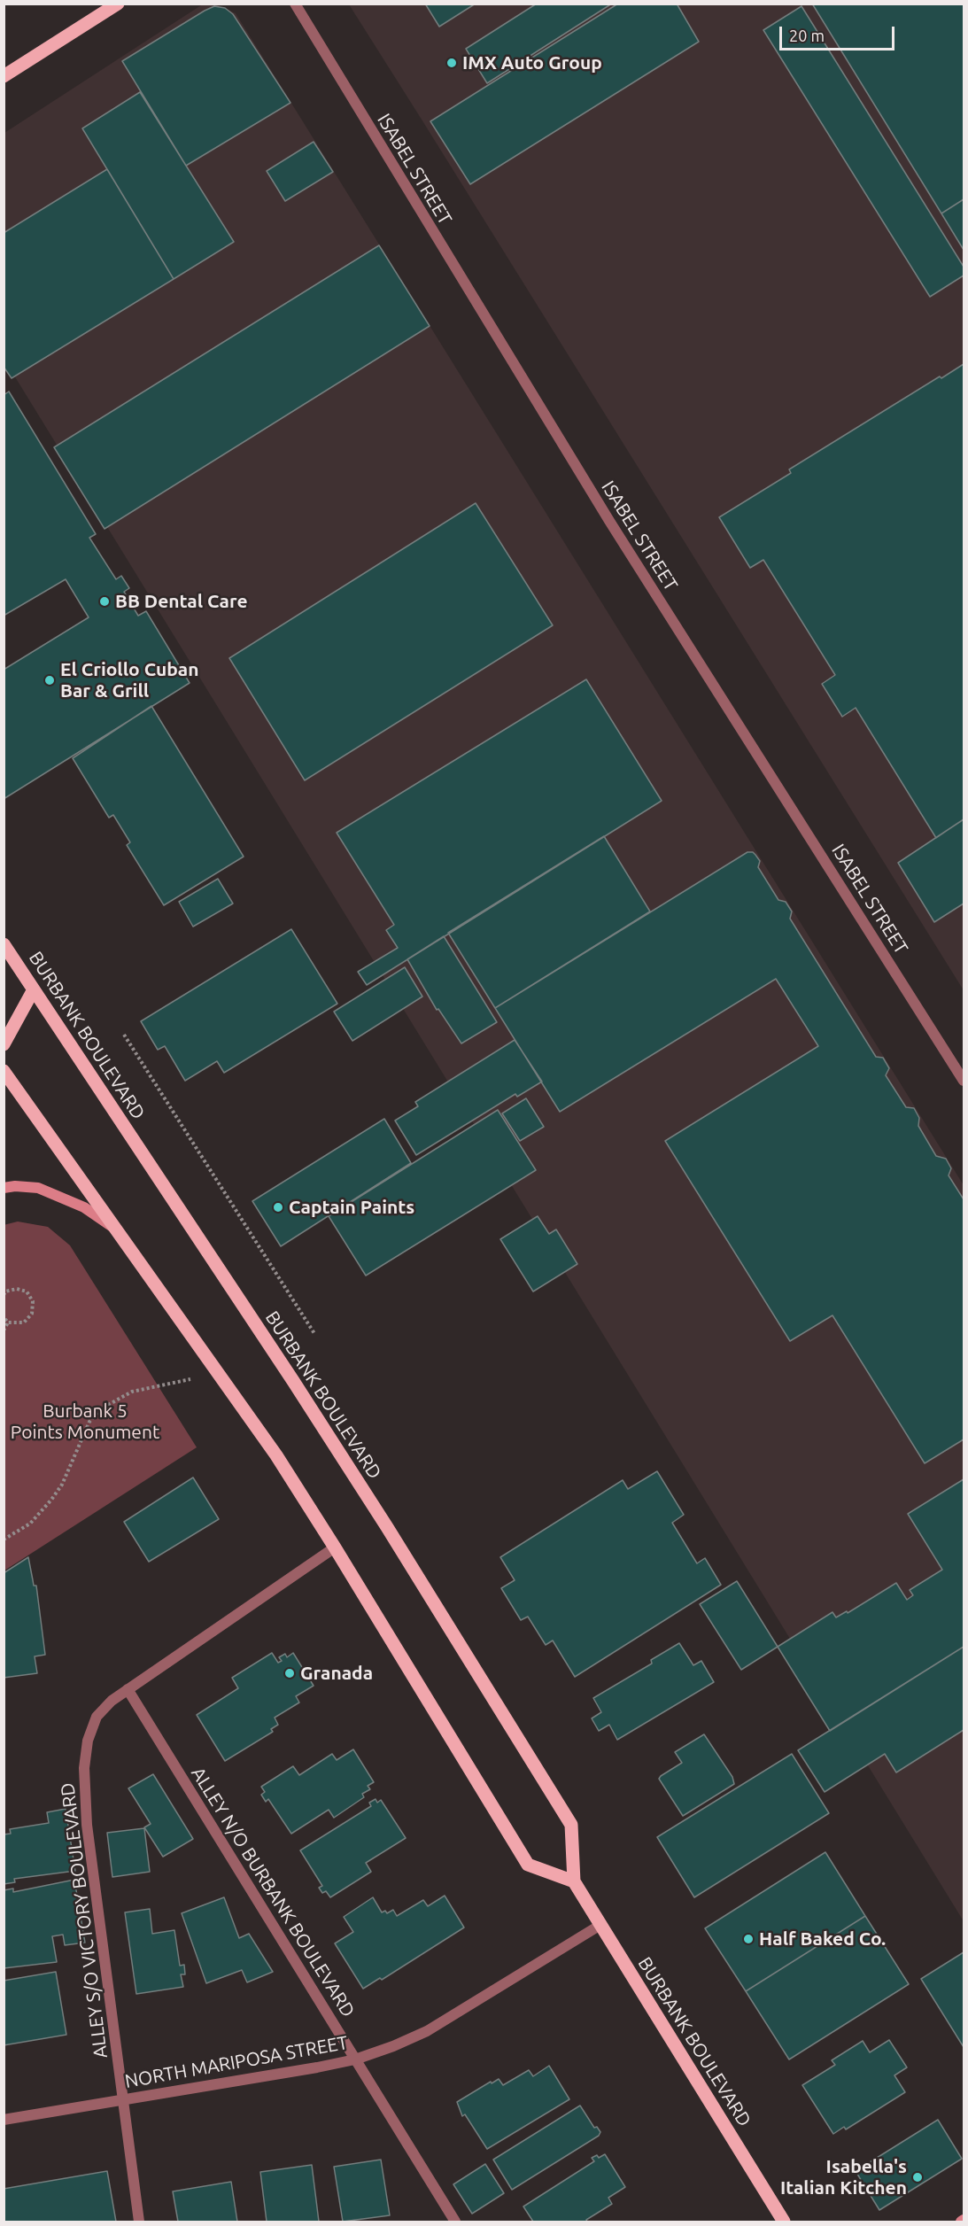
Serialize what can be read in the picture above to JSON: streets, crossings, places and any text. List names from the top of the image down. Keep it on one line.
{"streets":{"main road":["BURBANK BOULEVARD"],"street":["ISABEL STREET","ALLEY N/O BURBANK BOULEVARD","ALLEY S/O VICTORY BOULEVARD","NORTH MARIPOSA STREET"]},"crossings":[["BURBANK BOULEVARD","NORTH MARIPOSA STREET"],["ALLEY N/O BURBANK BOULEVARD","ALLEY S/O VICTORY BOULEVARD"],["ALLEY N/O BURBANK BOULEVARD","NORTH MARIPOSA STREET"],["ALLEY S/O VICTORY BOULEVARD","NORTH MARIPOSA STREET"]],"parks":["Burbank 5 Points Monument"],"places":["IMX Auto Group","BB Dental Care","El Criollo Cuban Bar & Grill","Captain Paints","Granada","Half Baked Co.","Isabella's Italian Kitchen"],"scale_bar":"20 m"}
